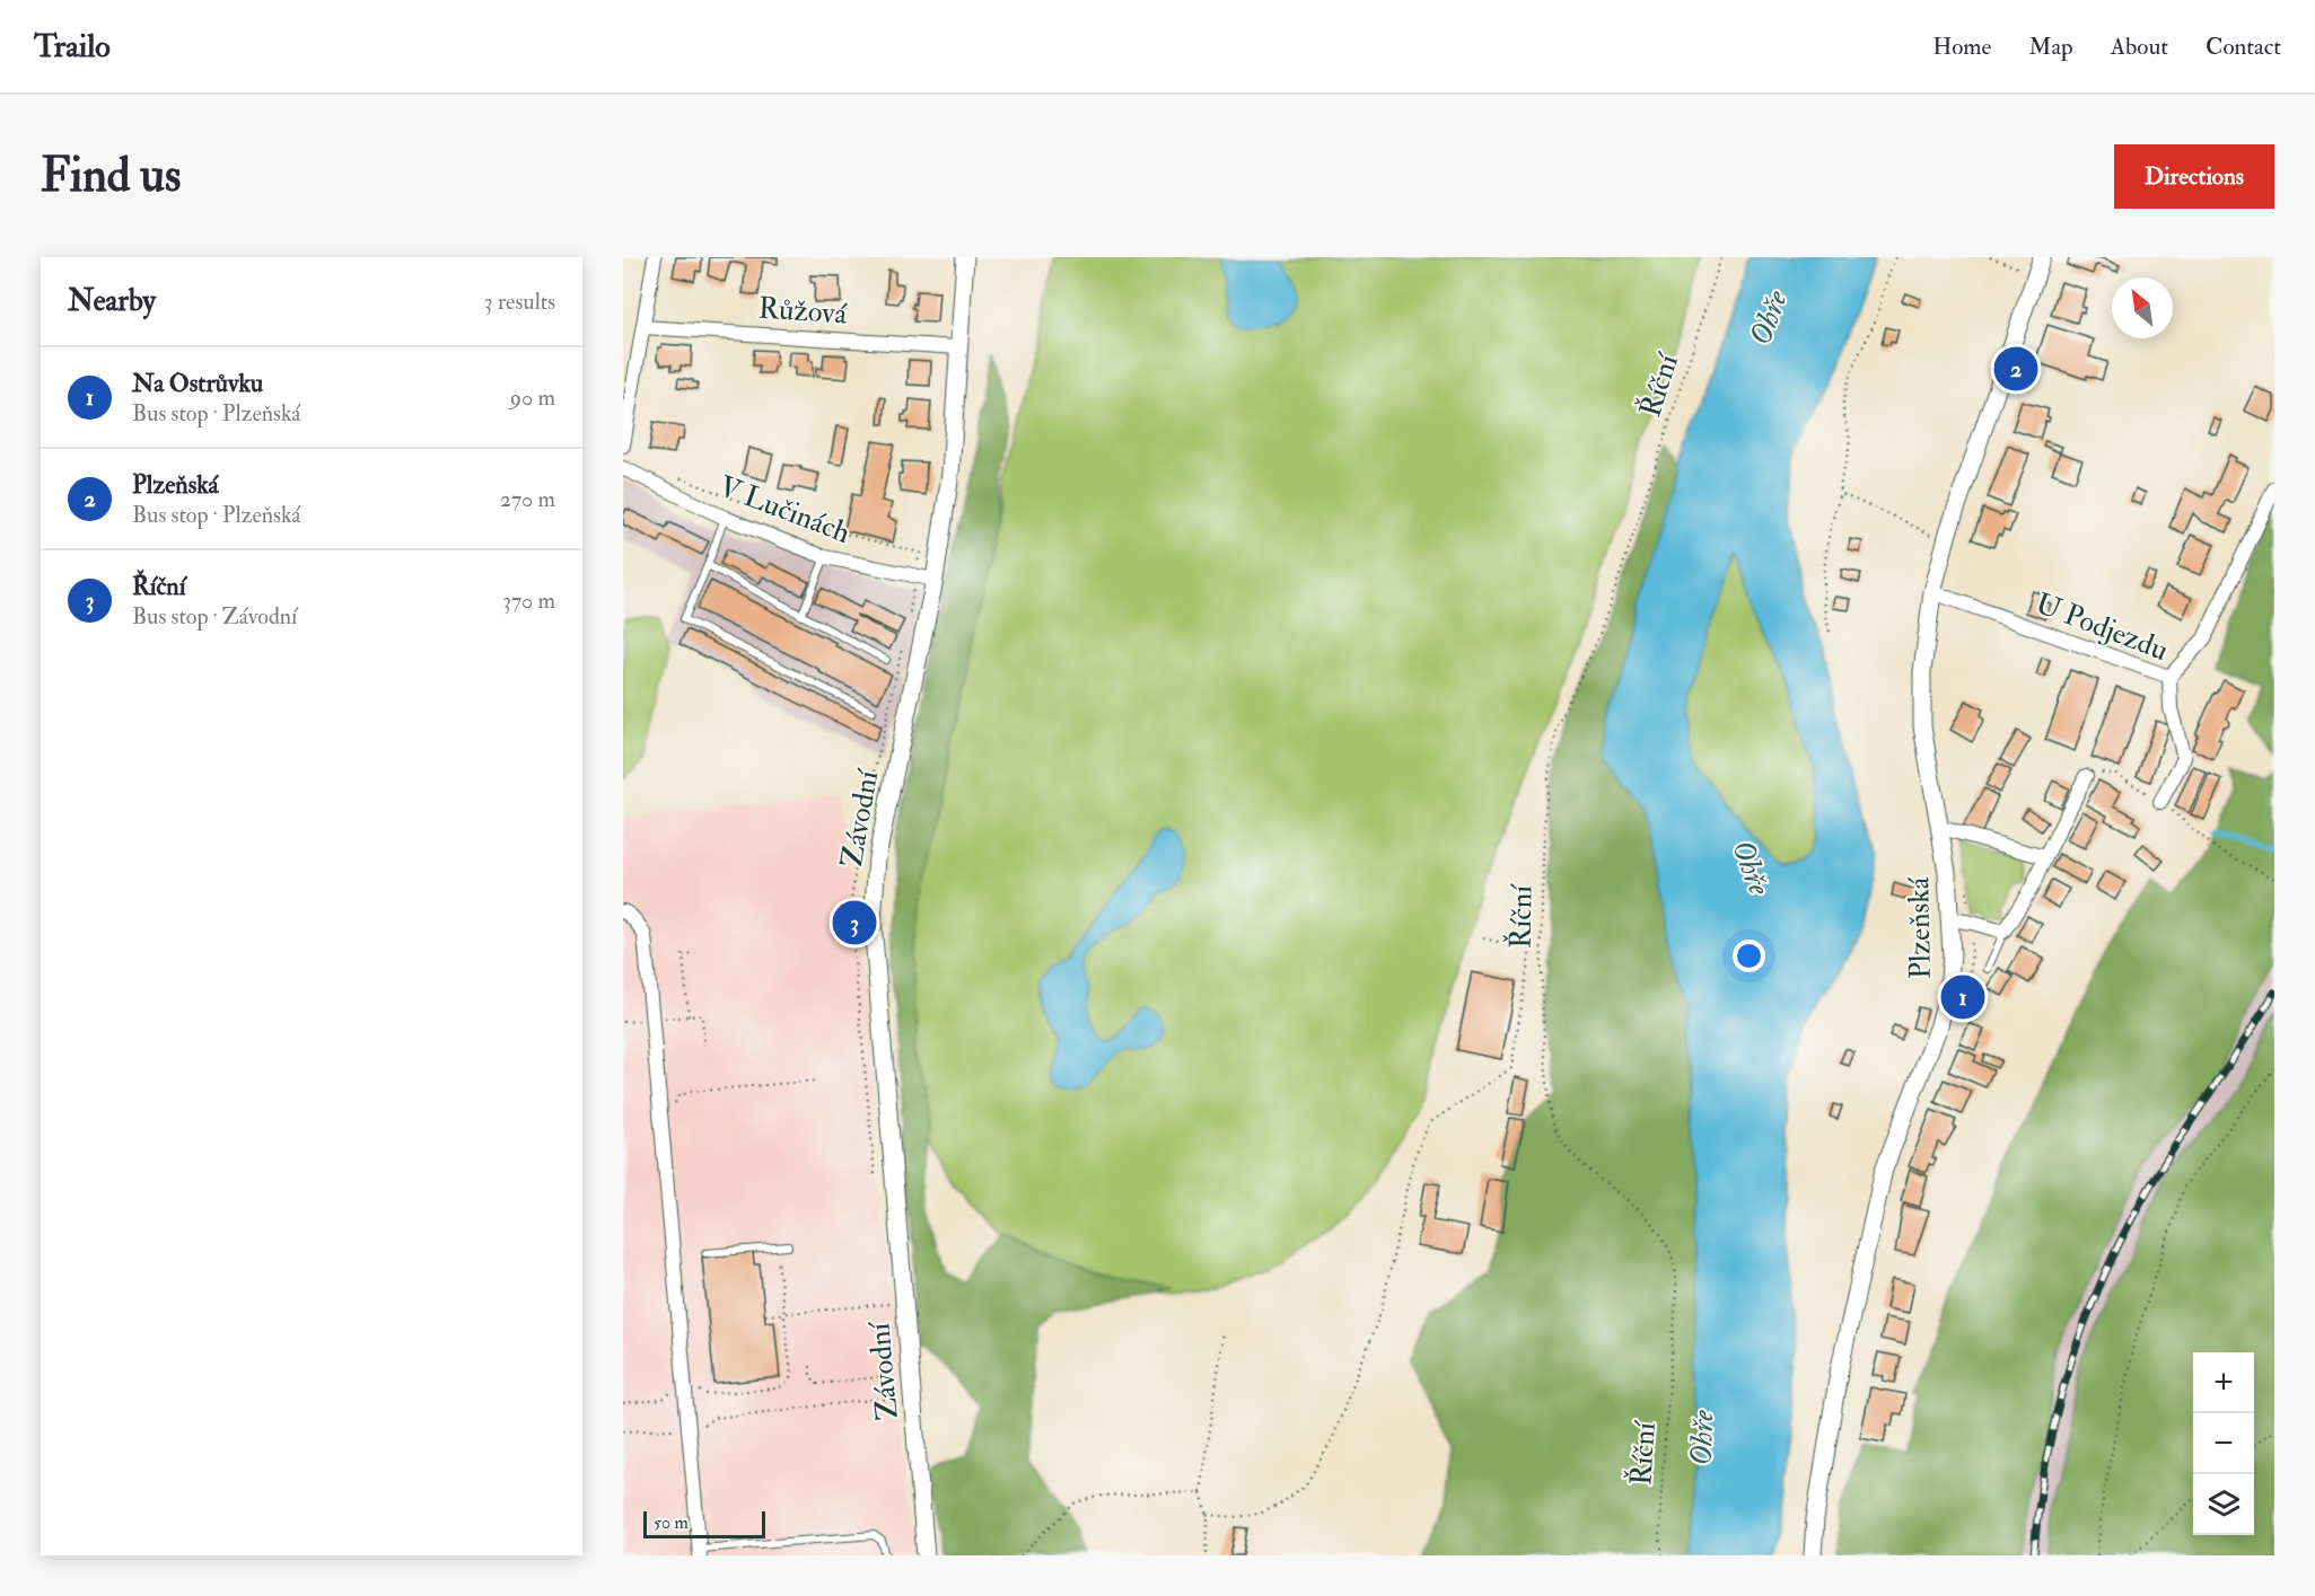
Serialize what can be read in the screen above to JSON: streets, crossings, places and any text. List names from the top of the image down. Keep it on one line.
{"streets":{"street":["Růžová","V Lučinách","U Podjezdu","Závodní","Plzeňská"],"path":["Říční"]},"crossings":[["Růžová","Závodní"],["V Lučinách","Závodní"],["U Podjezdu","Plzeňská"]],"water":["Ohře"],"scale_bar":"50 m","north":"top left","page":{"header":"Trailo","nav":["Home","Map","About","Contact"],"buttons":"Directions","title":"Find us","heading":["Nearby","3 results"],"pins":["2","3","1"],"list":[{"mark":"1","name":"Na Ostrůvku","note":"Bus stop · Plzeňská","value":"90 m"},{"mark":"2","name":"Plzeňská","note":"Bus stop · Plzeňská","value":"270 m"},{"mark":"3","name":"Říční","note":"Bus stop · Závodní","value":"370 m"}],"map_buttons":["+","−"],"scale":"50 m"}}
